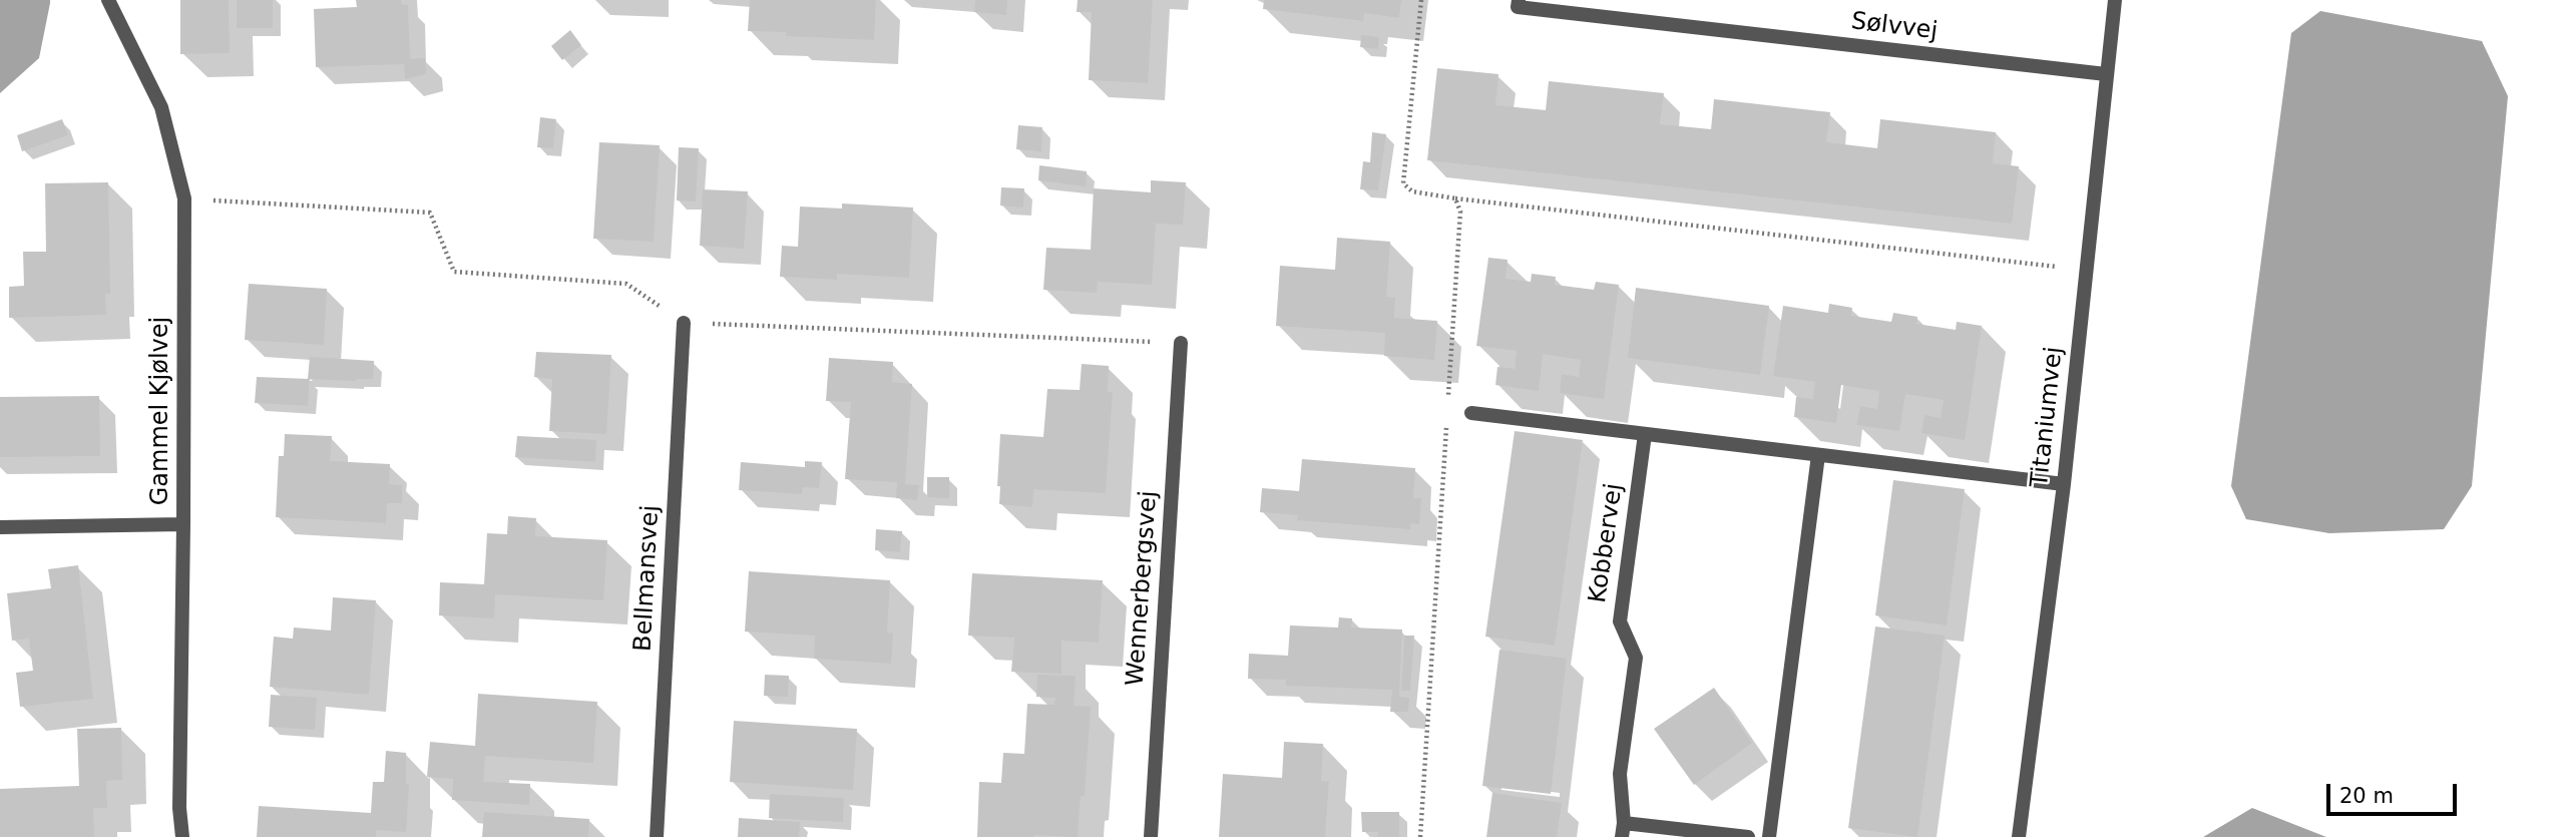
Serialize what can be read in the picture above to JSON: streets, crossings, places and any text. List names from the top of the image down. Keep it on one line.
{"streets":{"street":["Sølvvej","Gammel Kjølvej","Titaniumvej","Kobbervej","Bellmansvej","Wennerbergsvej"]},"crossings":[["Sølvvej","Titaniumvej"]],"scale_bar":"20 m"}
